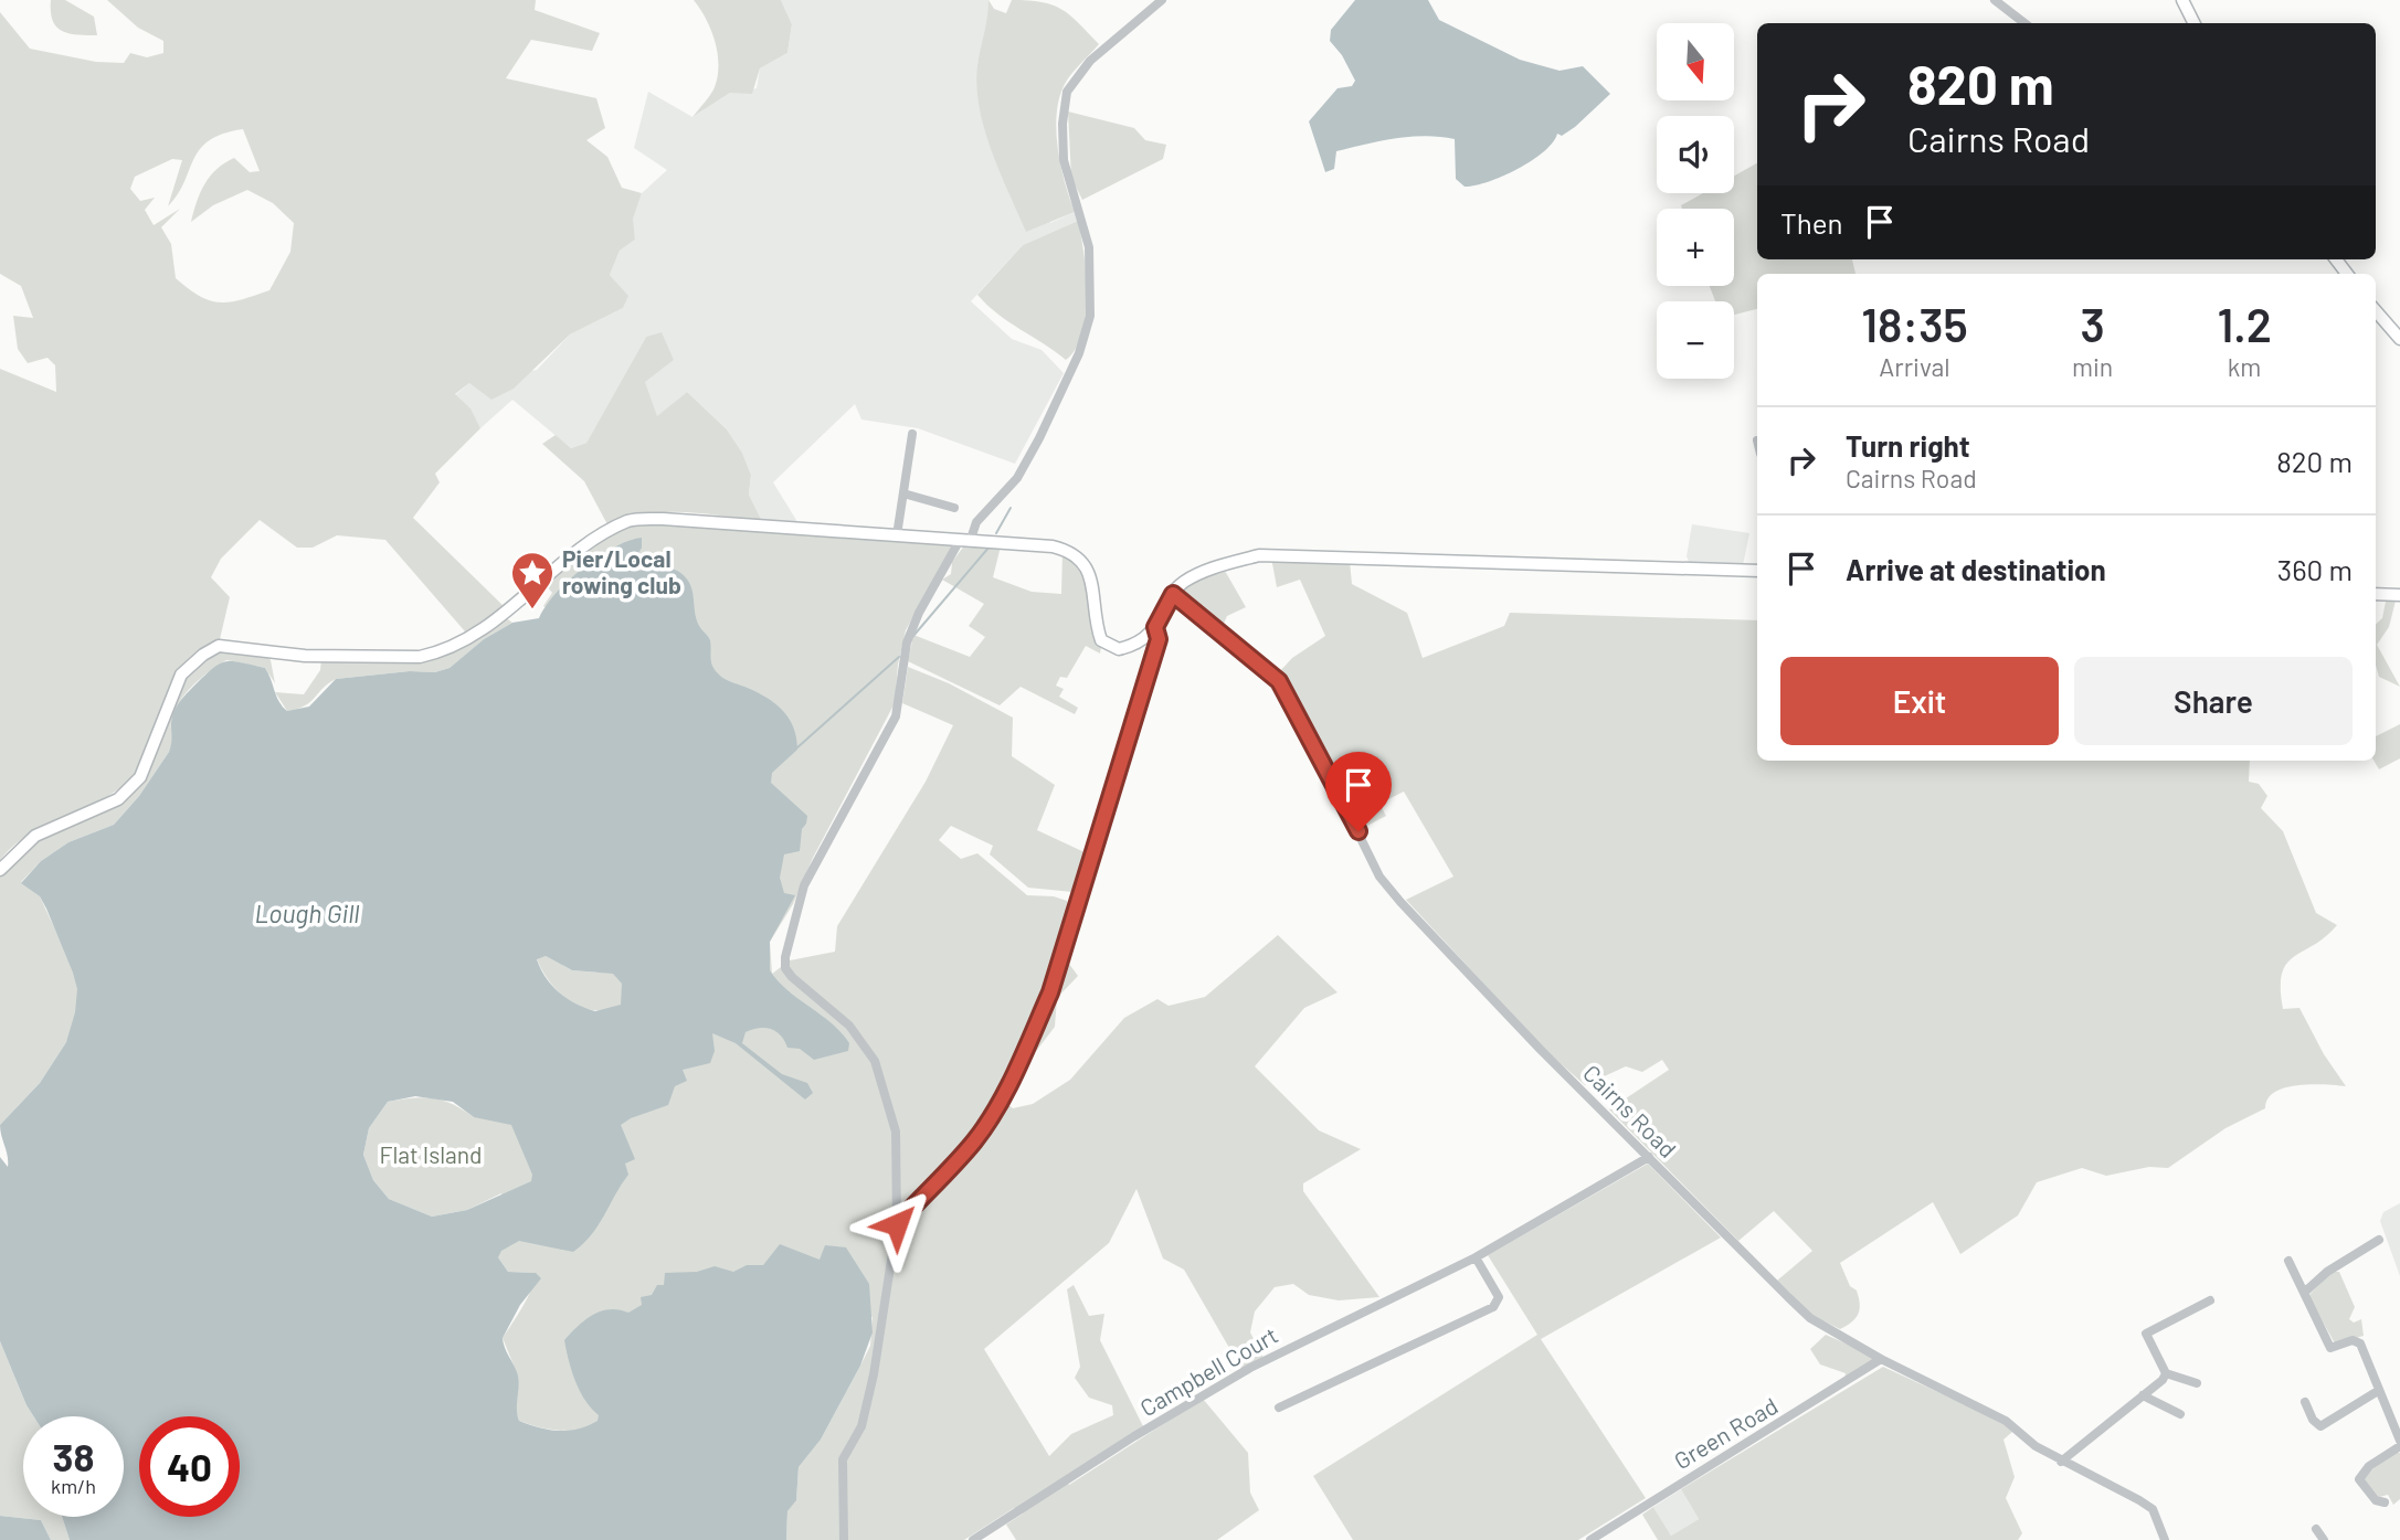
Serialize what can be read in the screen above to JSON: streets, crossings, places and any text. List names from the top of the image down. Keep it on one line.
{"streets":{"street":["Cairns Road","Campbell Court","Green Road"]},"crossings":[["Cairns Road","Campbell Court"],["Cairns Road","Green Road"]],"water":["Lough Gill"],"parks":["Flat Island"],"places":{"place":["Pier/Local rowing club"]},"north":"bottom","page":{"map_buttons":["+","−"],"turn":["820 m","Cairns Road"],"then":"Then","eta":["18:35","Arrival","3","min","1.2","km"],"list":[{"name":"Turn right","note":"Cairns Road","value":"820 m"},{"name":"Arrive at destination","value":"360 m"}],"buttons":["Exit","Share"],"speed":"38 km/h","limit":"40"}}
